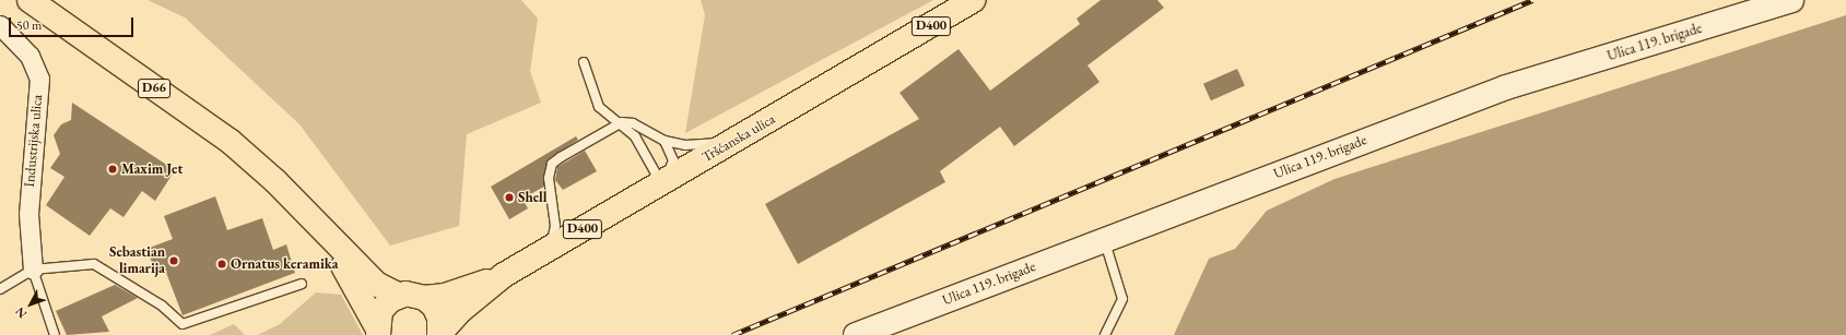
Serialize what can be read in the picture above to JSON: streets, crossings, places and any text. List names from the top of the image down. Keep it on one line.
{"streets":{"main road":["D400","Ulica 119. brigade","D66","Tršćanska ulica"],"street":["Industrijska ulica"]},"crossings":[["D400","D66"],["D400","Tršćanska ulica"]],"places":["Maxim Jet","Shell","Sebastian limarija","Ornatus keramika"],"scale_bar":"50 m","north":"bottom left"}
